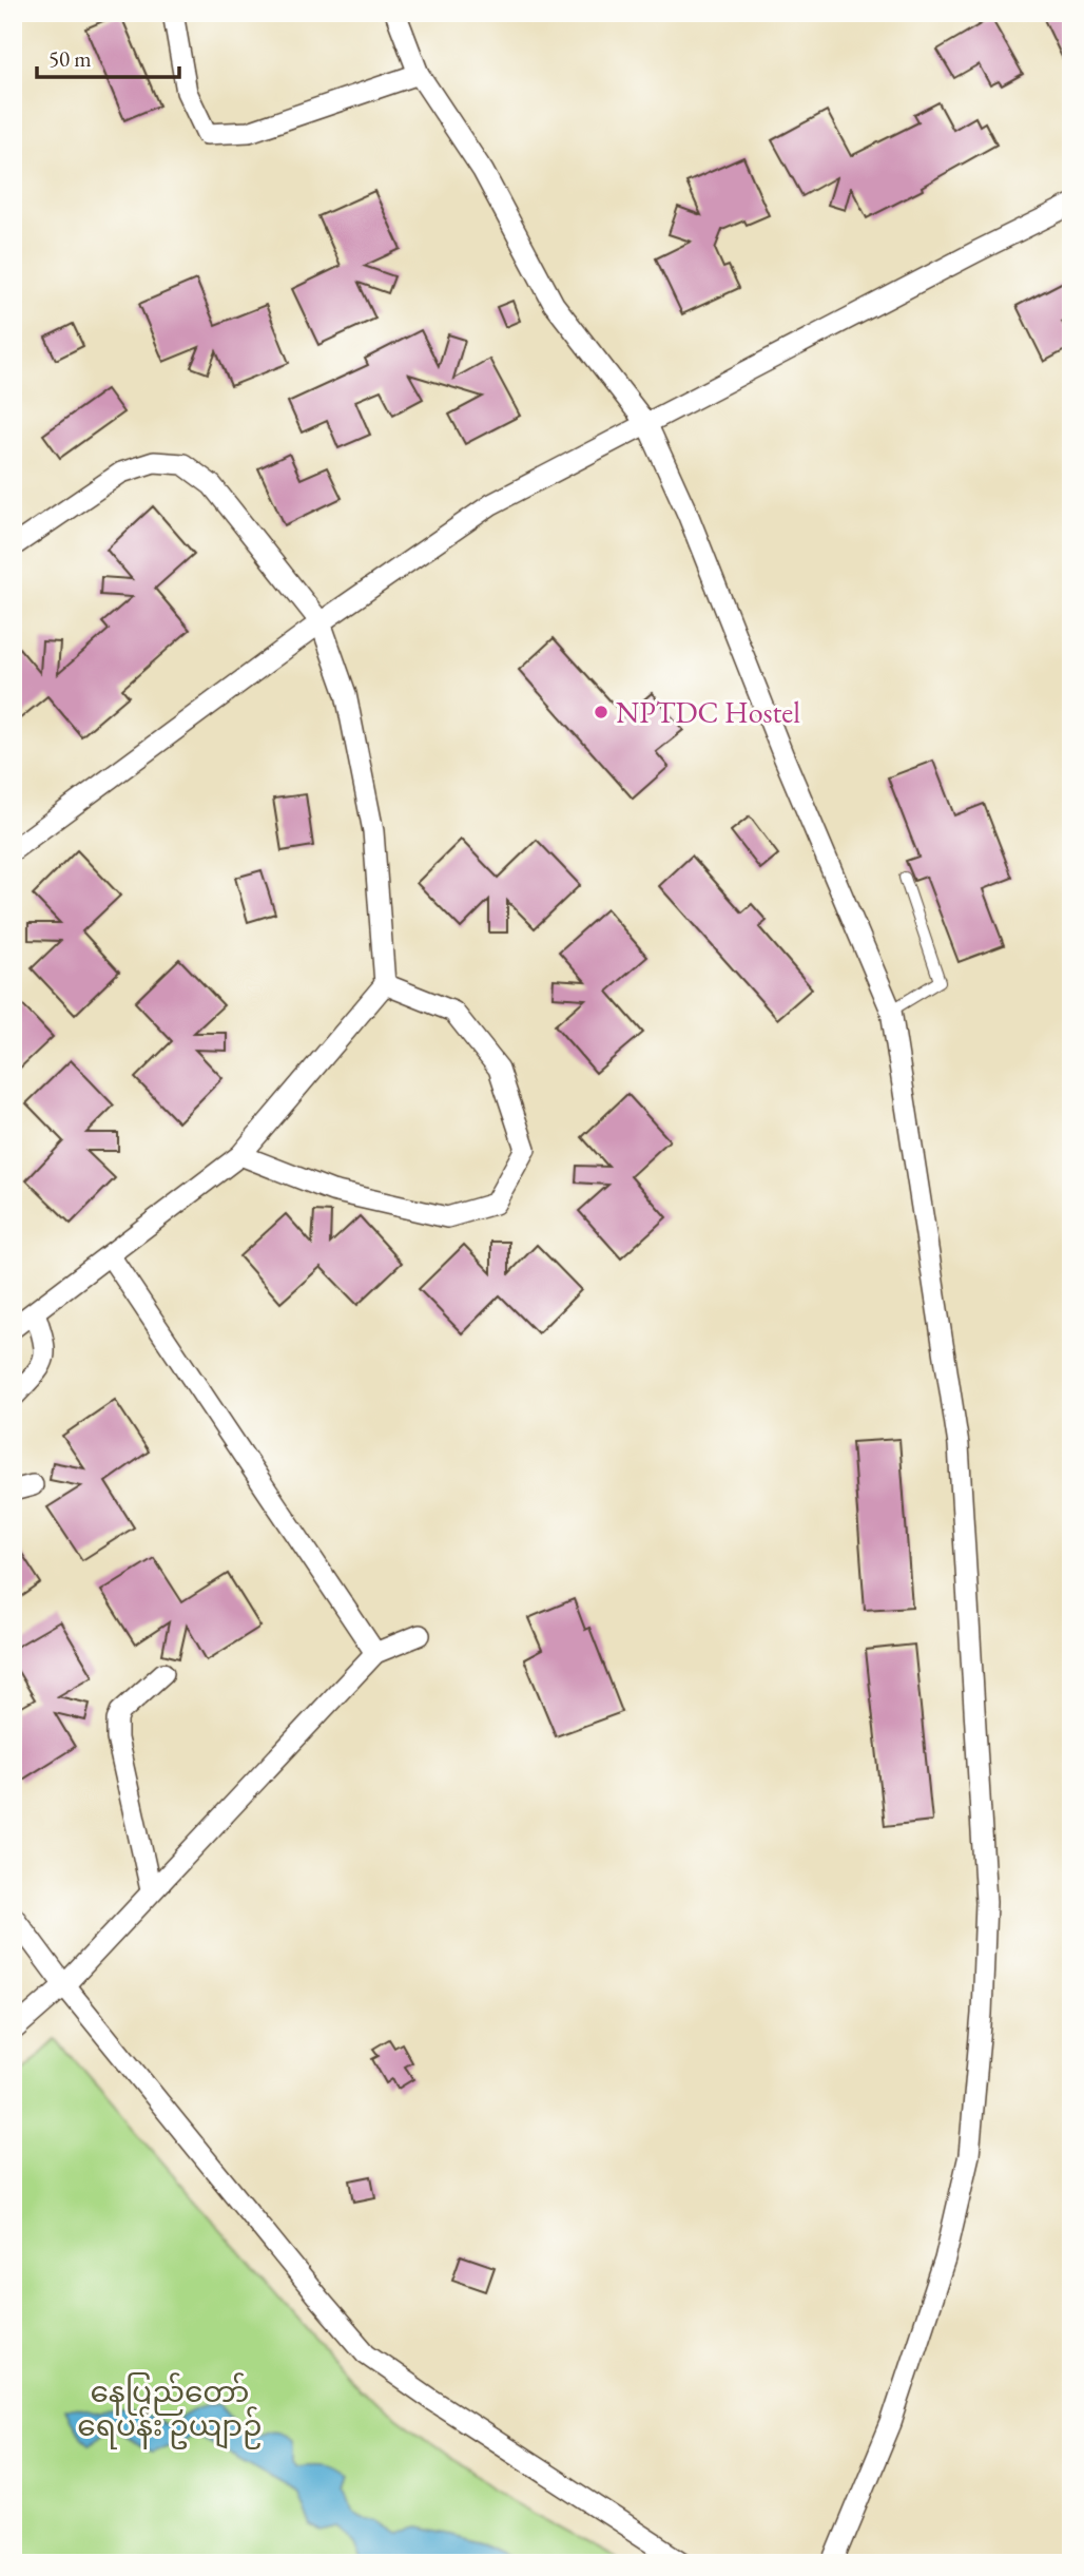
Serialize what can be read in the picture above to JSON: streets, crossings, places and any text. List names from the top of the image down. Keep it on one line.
{"parks":["နေပြည်တော် ရေပန်း ဥယျာဉ်"],"places":["NPTDC Hostel"],"scale_bar":"50 m"}
